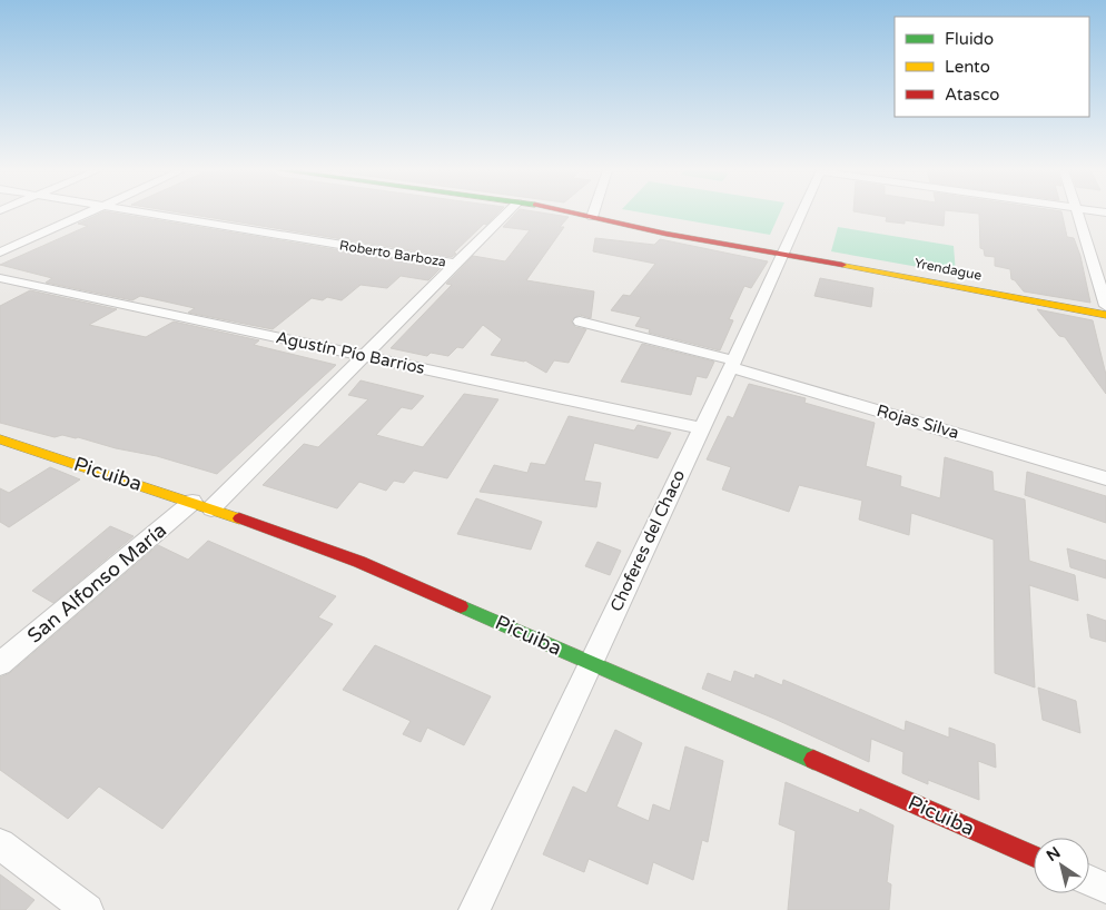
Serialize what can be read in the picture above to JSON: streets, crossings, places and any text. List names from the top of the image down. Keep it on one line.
{"streets":{"street":["Roberto Barboza","Yrendague","Agustín Pío Barrios","Rojas Silva","Picuiba","Choferes del Chaco","San Alfonso María"]},"crossings":[["Roberto Barboza","San Alfonso María"],["Yrendague","Choferes del Chaco"],["Agustín Pío Barrios","Choferes del Chaco"],["Agustín Pío Barrios","San Alfonso María"],["Rojas Silva","Choferes del Chaco"],["Picuiba","Choferes del Chaco"],["Picuiba","San Alfonso María"]],"legend":["Fluido","Lento","Atasco"],"north":"top left"}
